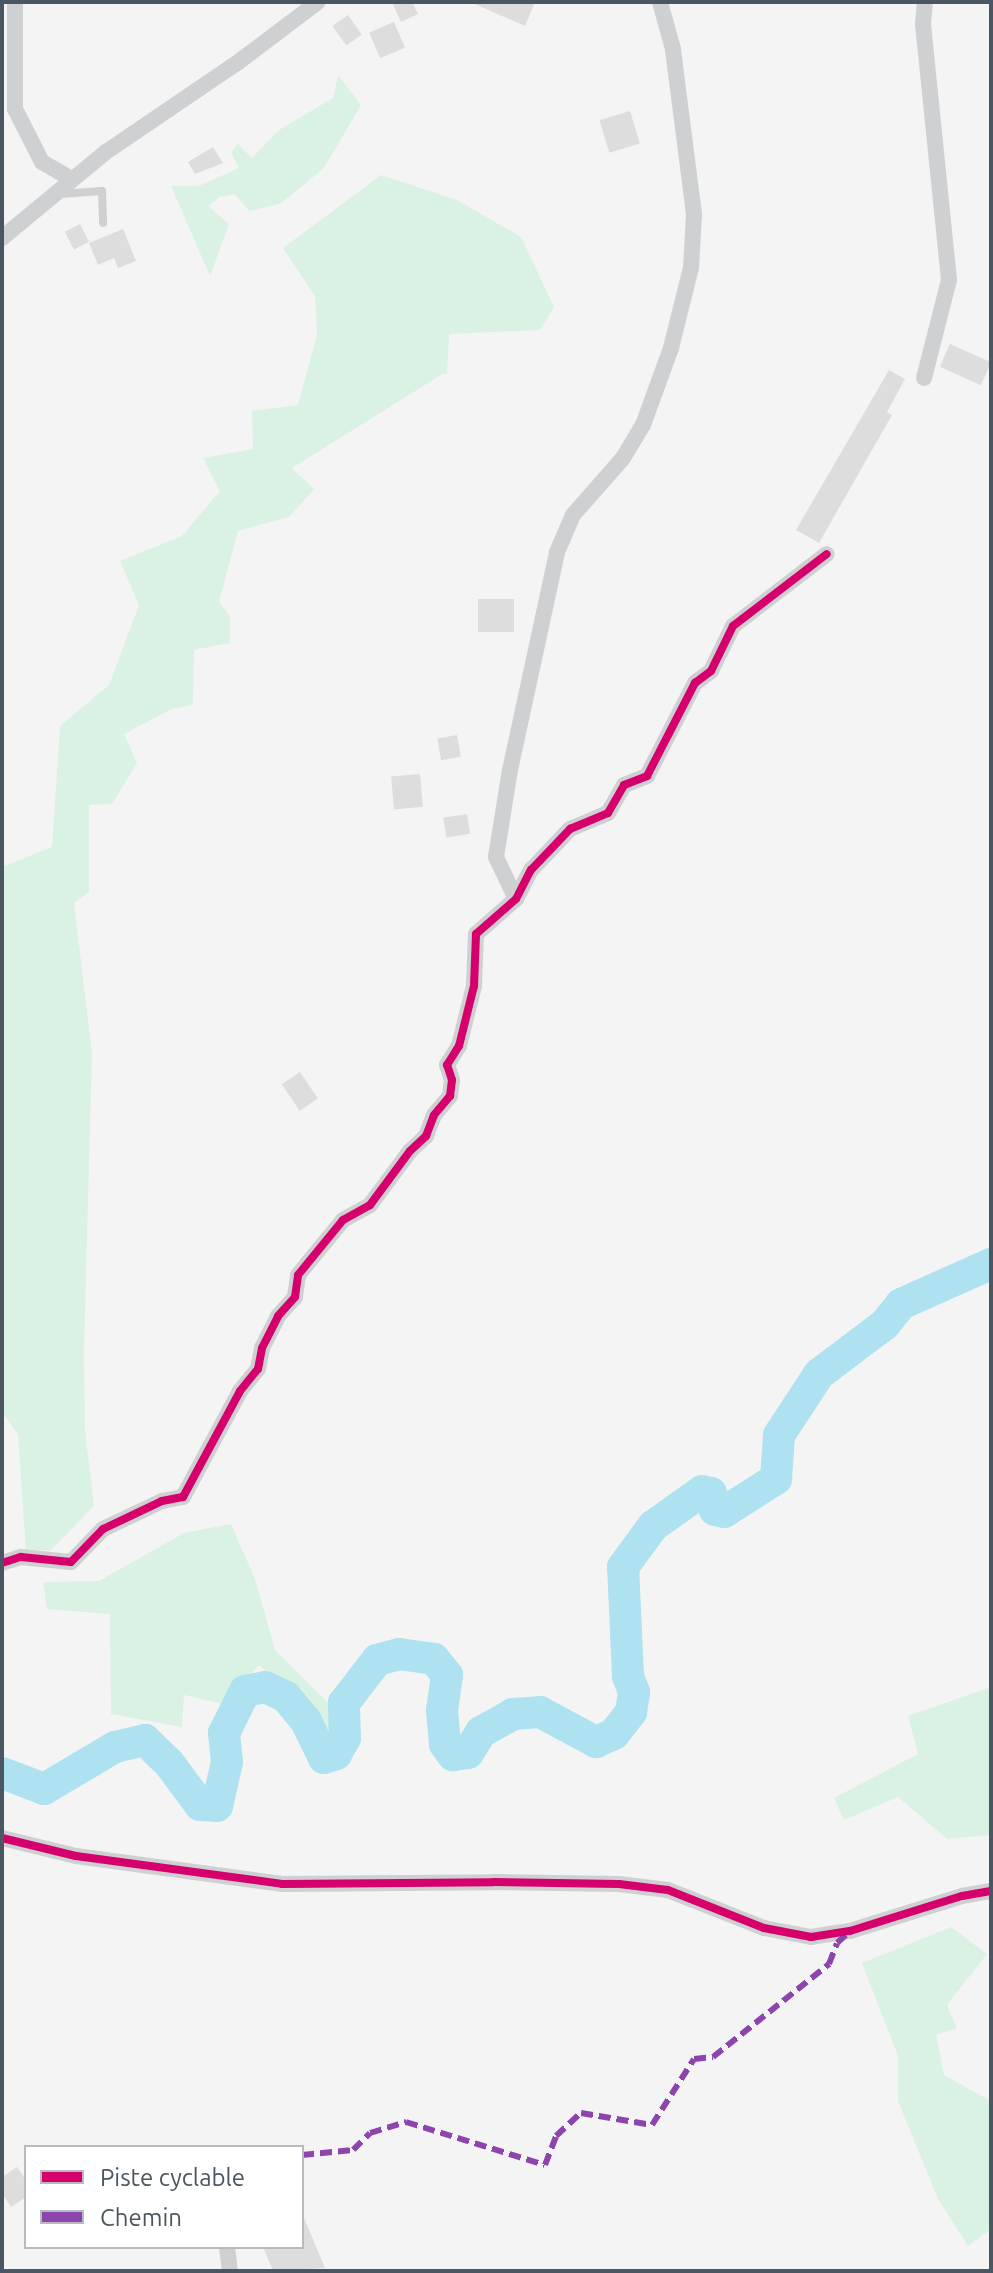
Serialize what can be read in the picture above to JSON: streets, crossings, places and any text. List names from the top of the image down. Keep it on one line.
{"legend":["Piste cyclable","Chemin"]}
